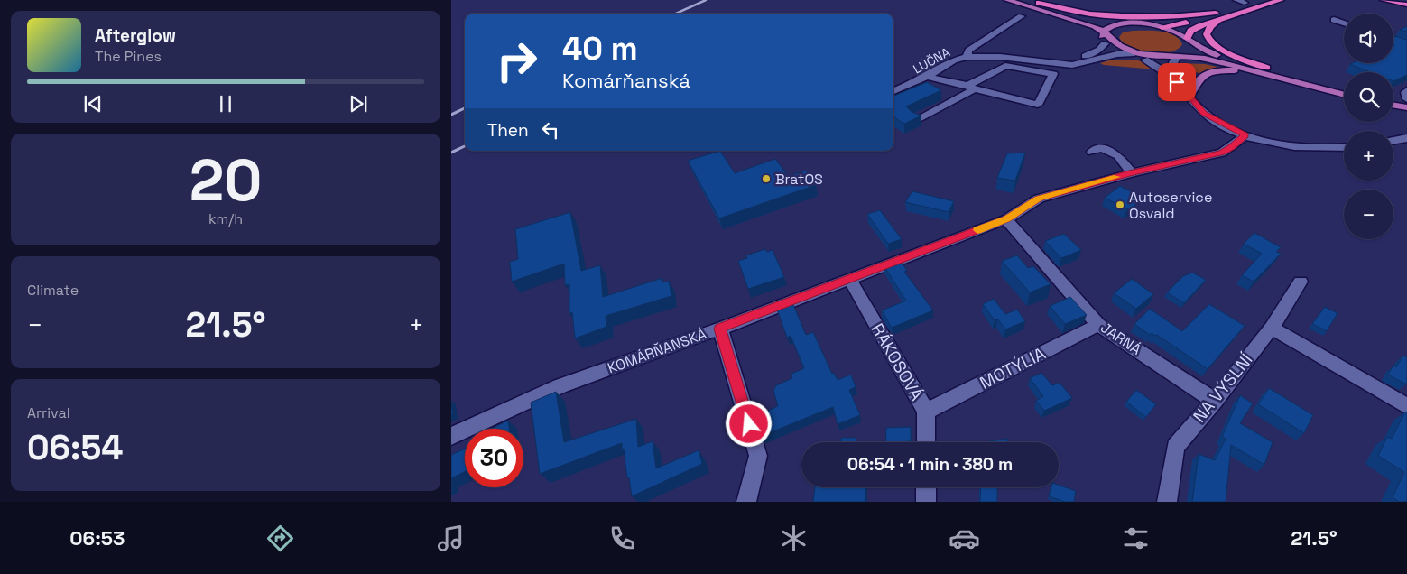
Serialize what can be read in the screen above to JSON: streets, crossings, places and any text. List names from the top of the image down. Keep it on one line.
{"streets":{"street":["LÚČNA","JARNÁ","KOMÁRŇANSKÁ","RÁKOSOVÁ","MOTÝLIA","NA VÝSLNÍ"]},"crossings":[["JARNÁ","KOMÁRŇANSKÁ"],["JARNÁ","MOTÝLIA"],["JARNÁ","NA VÝSLNÍ"],["KOMÁRŇANSKÁ","RÁKOSOVÁ"],["RÁKOSOVÁ","MOTÝLIA"]],"places":["BratOS","Autoservice Osvald"],"page":{"map_buttons":["+","−"],"turn":["40 m","Komárňanská"],"song":["Afterglow","The Pines"],"then":"Then","tile":[["20","km/h"],"Climate",["Arrival","06:54"]],"heat":["−","21.5°","+"],"limit":"30","trip":"06:54 · 1 min · 380 m","tabs":["06:53","21.5°"]}}
